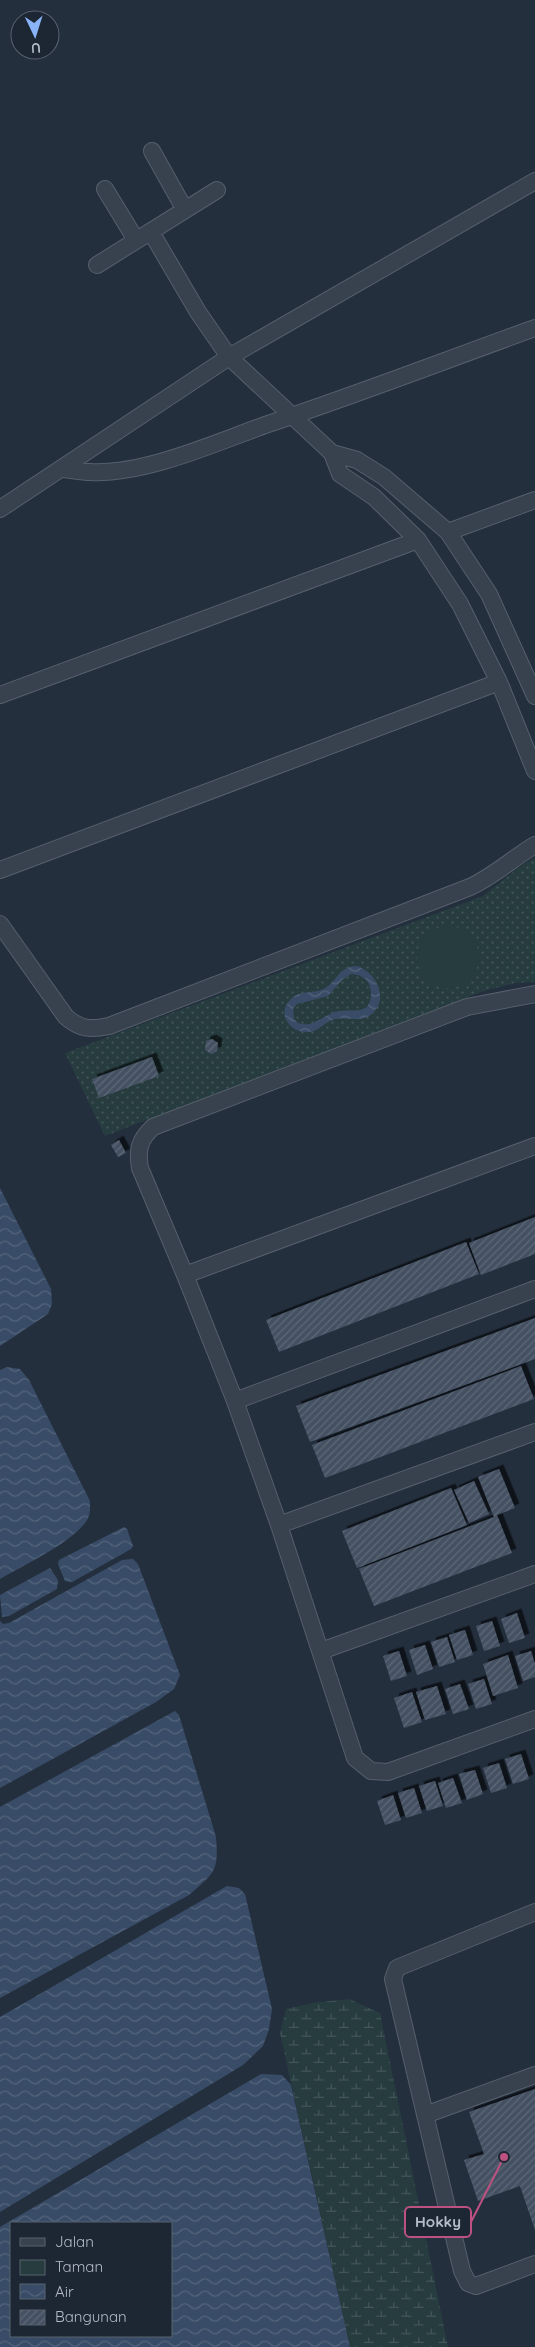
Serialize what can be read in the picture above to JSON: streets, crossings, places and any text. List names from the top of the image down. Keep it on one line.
{"places":["Hokky"],"legend":["Jalan","Taman","Air","Bangunan"],"north":"bottom"}
